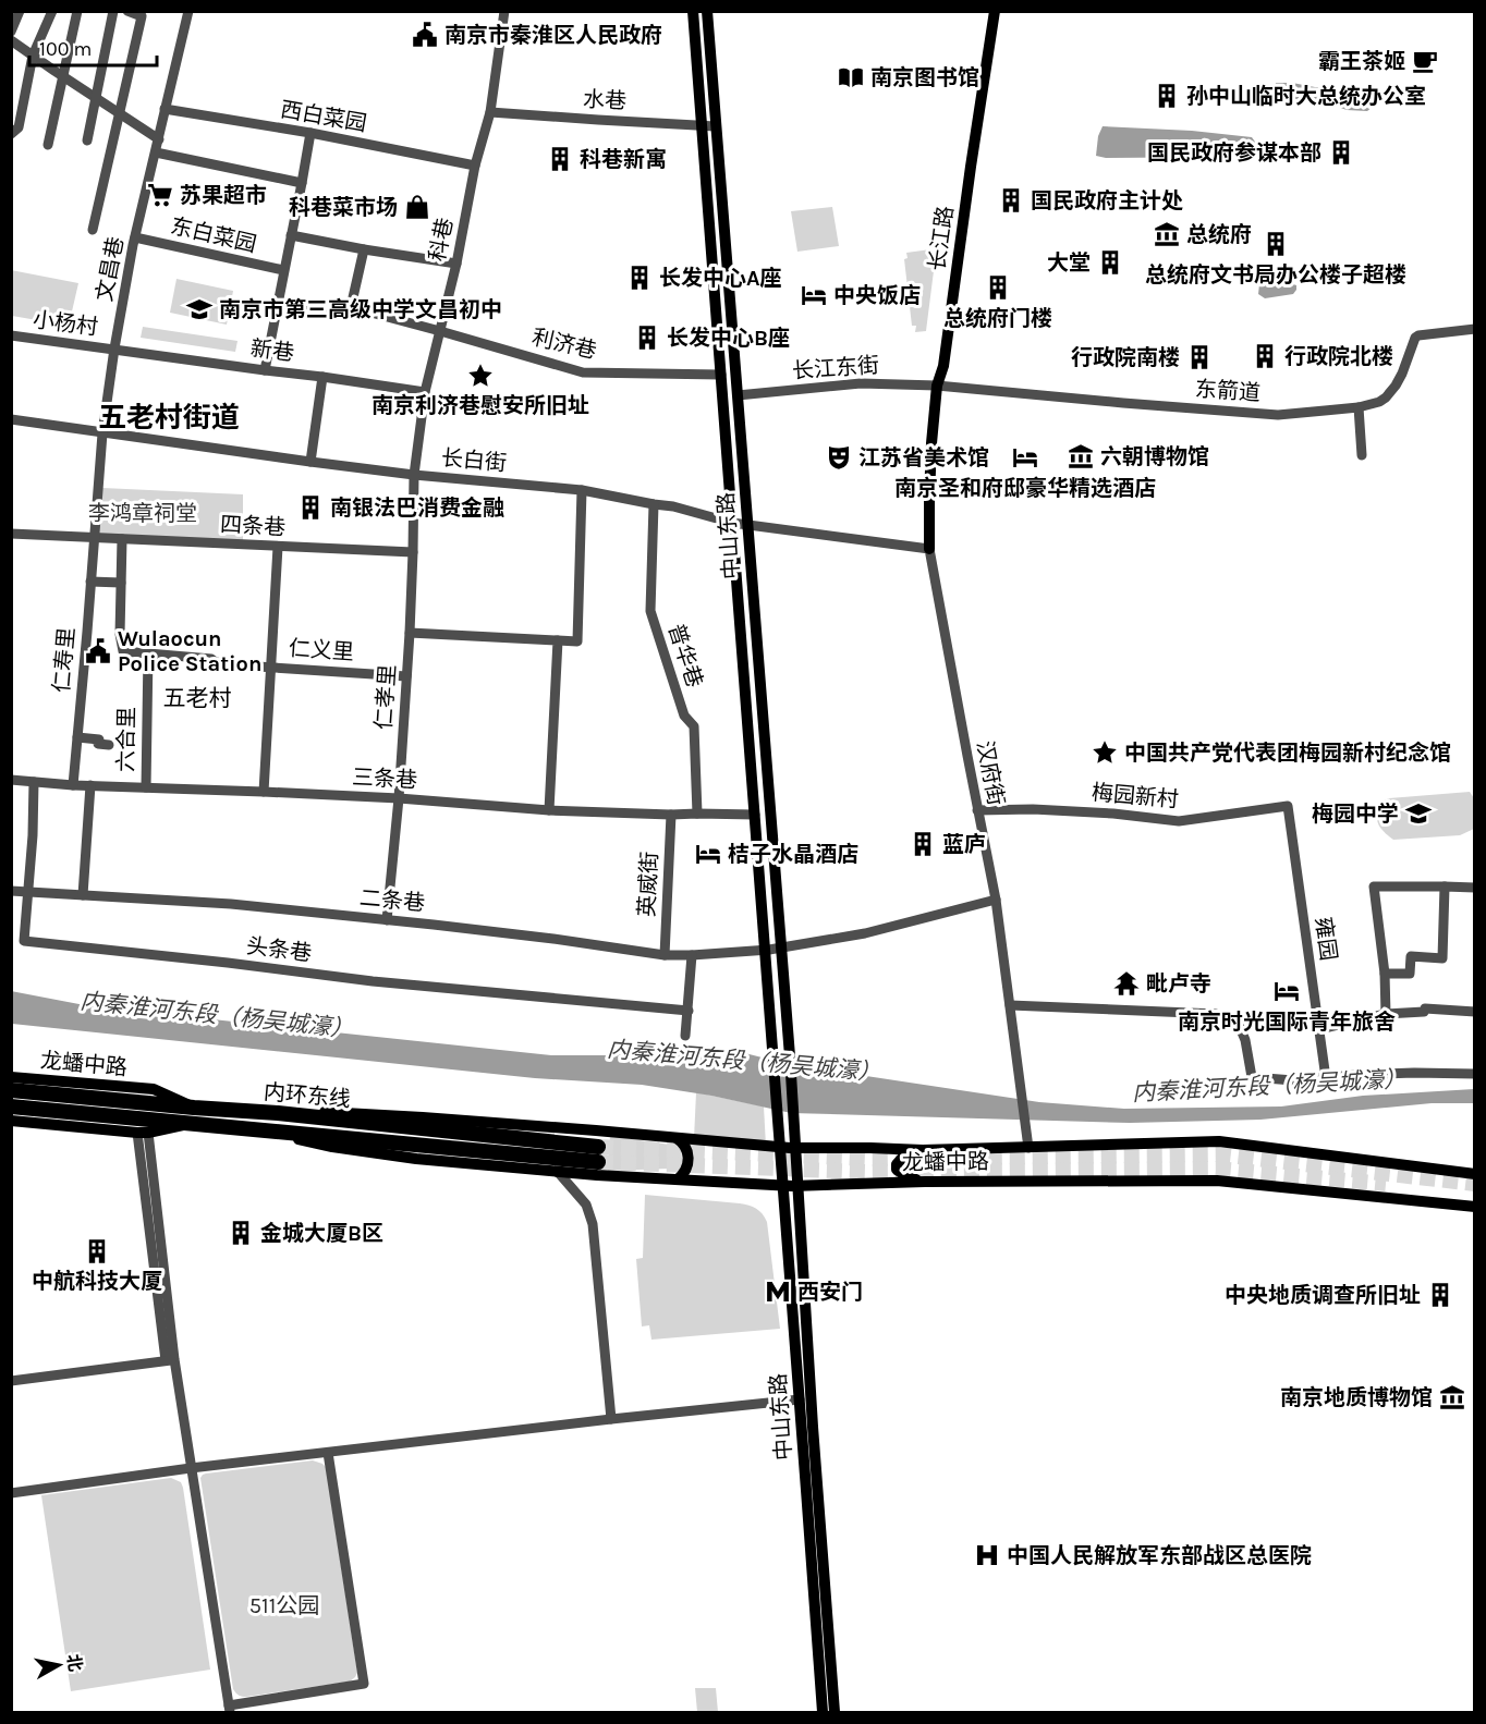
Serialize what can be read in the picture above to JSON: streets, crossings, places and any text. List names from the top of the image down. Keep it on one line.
{"streets":{"highway":["内环东线"],"main road":["长江路","中山东路","龙蟠中路"],"street":["水巷","西白菜园","东白菜园","科巷","文昌巷","小杨村","利济巷","新巷","长江东街","东箭道","长白街","四条巷","仁义里","普华巷","仁寿里","仁孝里","六合里","汉府街","三条巷","梅园新村","英威街","二条巷","雍园","头条巷"]},"crossings":[["水巷","科巷"],["水巷","中山东路"],["西白菜园","东白菜园"],["西白菜园","科巷"],["西白菜园","文昌巷"],["东白菜园","文昌巷"],["东白菜园","新巷"],["长江路","长江东街"],["长江路","东箭道"],["长江路","长白街"],["长江路","汉府街"],["科巷","利济巷"],["科巷","新巷"],["科巷","长白街"],["科巷","仁孝里"],["文昌巷","小杨村"],["文昌巷","新巷"],["文昌巷","长白街"],["文昌巷","四条巷"],["文昌巷","仁寿里"],["小杨村","新巷"],["利济巷","中山东路"],["长江东街","东箭道"],["长江东街","中山东路"],["长白街","中山东路"],["长白街","普华巷"],["长白街","仁孝里"],["长白街","汉府街"],["四条巷","仁寿里"],["四条巷","仁孝里"],["中山东路","三条巷"],["中山东路","二条巷"],["中山东路","龙蟠中路"],["仁义里","仁孝里"],["仁义里","六合里"],["普华巷","三条巷"],["仁寿里","三条巷"],["仁孝里","三条巷"],["仁孝里","二条巷"],["六合里","三条巷"],["汉府街","梅园新村"],["汉府街","龙蟠中路"],["三条巷","英威街"],["三条巷","头条巷"],["梅园新村","雍园"],["英威街","二条巷"],["二条巷","头条巷"],["龙蟠中路","内环东线"]],"districts":["五老村街道","五老村"],"water":["内秦淮河东段（杨吴城濠）"],"parks":["李鸿章祠堂","511公园"],"places":{"public building":["南京市秦淮区人民政府","Wulaocun Police Station"],"cafe":["霸王茶姬"],"library":["南京图书馆"],"building":["孙中山临时大总统办公室","国民政府参谋本部","科巷新寓","国民政府主计处","总统府文书局办公楼子超楼","大堂","长发中心A座","总统府门楼","长发中心B座","行政院北楼","行政院南楼","南银法巴消费金融","蓝庐","金城大厦B区","中航科技大厦","中央地质调查所旧址"],"supermarket":["苏果超市"],"shop":["科巷菜市场"],"museum":["总统府","六朝博物馆","南京地质博物馆"],"hotel":["中央饭店","南京圣和府邸豪华精选酒店","桔子水晶酒店","南京时光国际青年旅舍"],"school or university":["南京市第三高级中学文昌初中","梅园中学"],"place":["南京利济巷慰安所旧址","中国共产党代表团梅园新村纪念馆"],"theatre":["江苏省美术馆"],"temple":["毗卢寺"],"metro station":["西安门"],"hospital":["中国人民解放军东部战区总医院"]},"scale_bar":"100 m","north":"right"}
